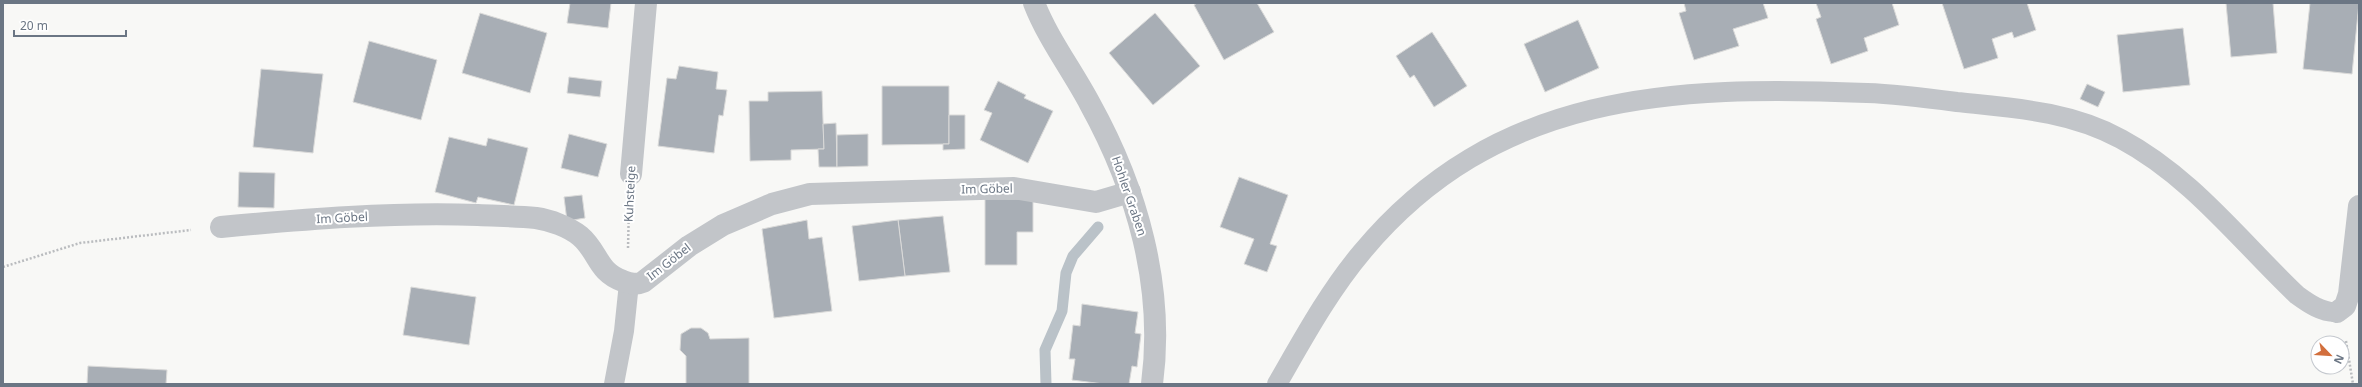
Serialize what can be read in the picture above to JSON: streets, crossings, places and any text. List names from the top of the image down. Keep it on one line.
{"streets":{"street":["Im Göbel","Kuhsteige","Hohler Graben"]},"crossings":[["Im Göbel","Kuhsteige"],["Im Göbel","Hohler Graben"]],"scale_bar":"20 m","north":"bottom right"}
